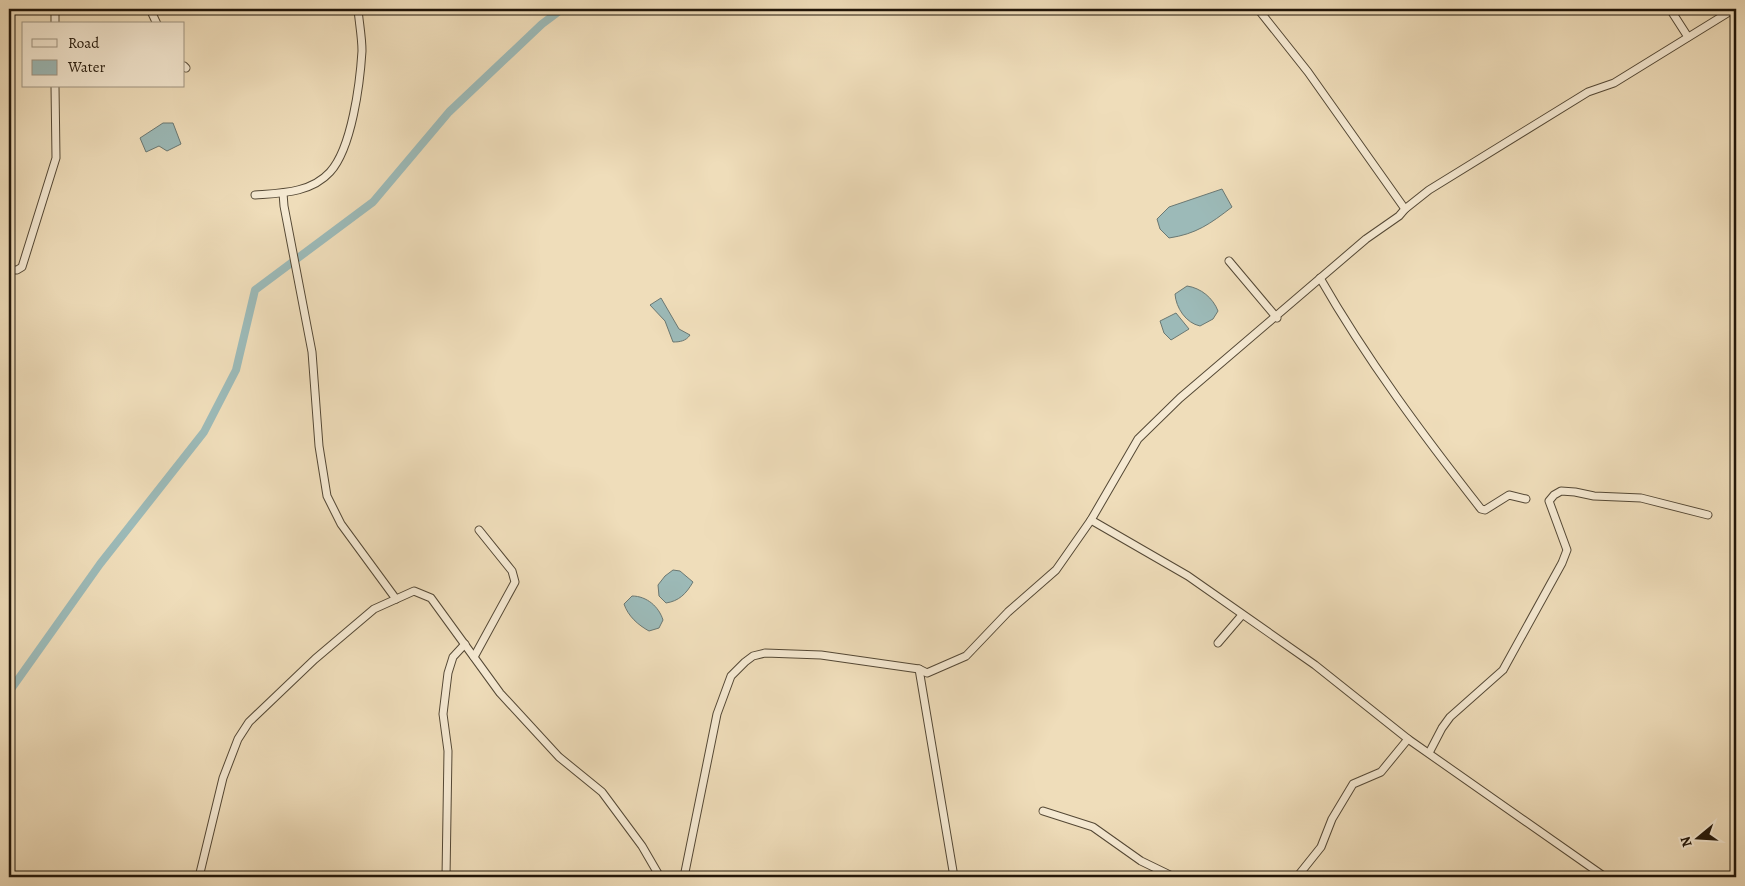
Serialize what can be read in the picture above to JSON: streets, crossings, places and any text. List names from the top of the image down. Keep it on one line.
{"legend":["Road","Water"],"north":"left"}
